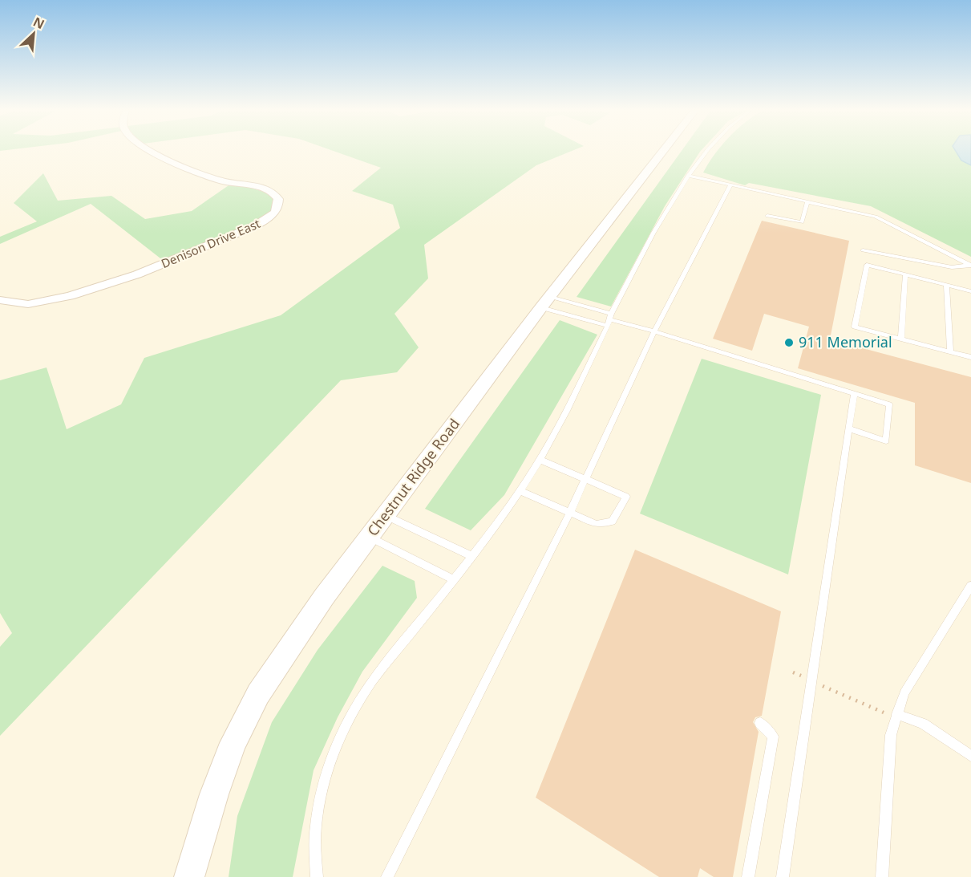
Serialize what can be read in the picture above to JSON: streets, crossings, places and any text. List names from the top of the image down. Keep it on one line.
{"streets":{"street":["Denison Drive East","Chestnut Ridge Road"]},"places":["911 Memorial"],"north":"top right"}
